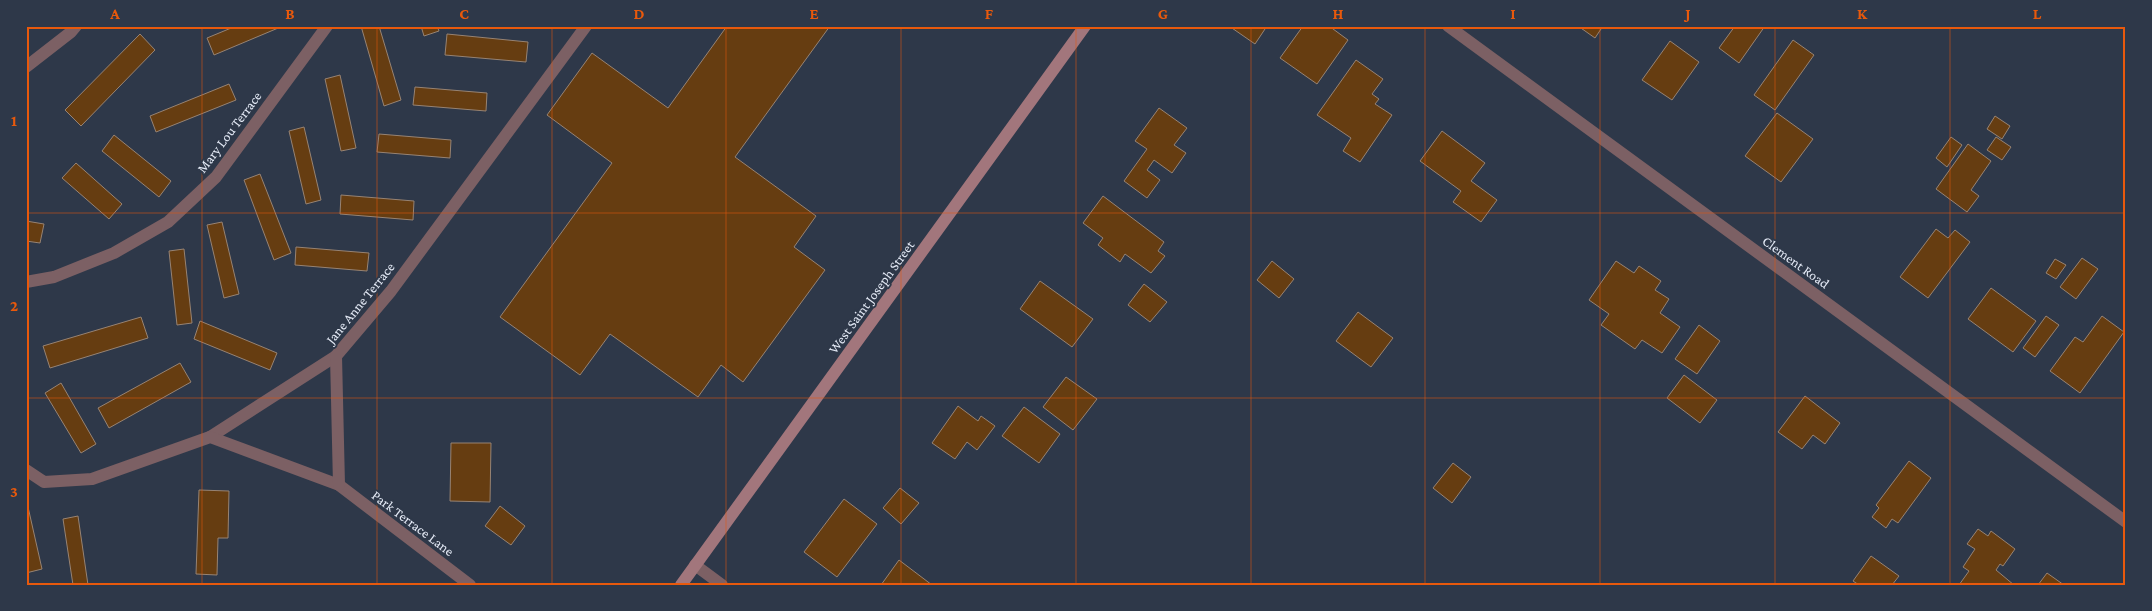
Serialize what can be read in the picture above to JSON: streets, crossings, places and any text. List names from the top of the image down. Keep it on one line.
{"streets":{"street":["Mary Lou Terrace","Clement Road","West Saint Joseph Street","Jane Anne Terrace","Park Terrace Lane"]},"crossings":[["Jane Anne Terrace","Park Terrace Lane"]],"grid":{"columns":["A","B","C","D","E","F","G","H","I","J","K","L"],"rows":["1","2","3"]}}
